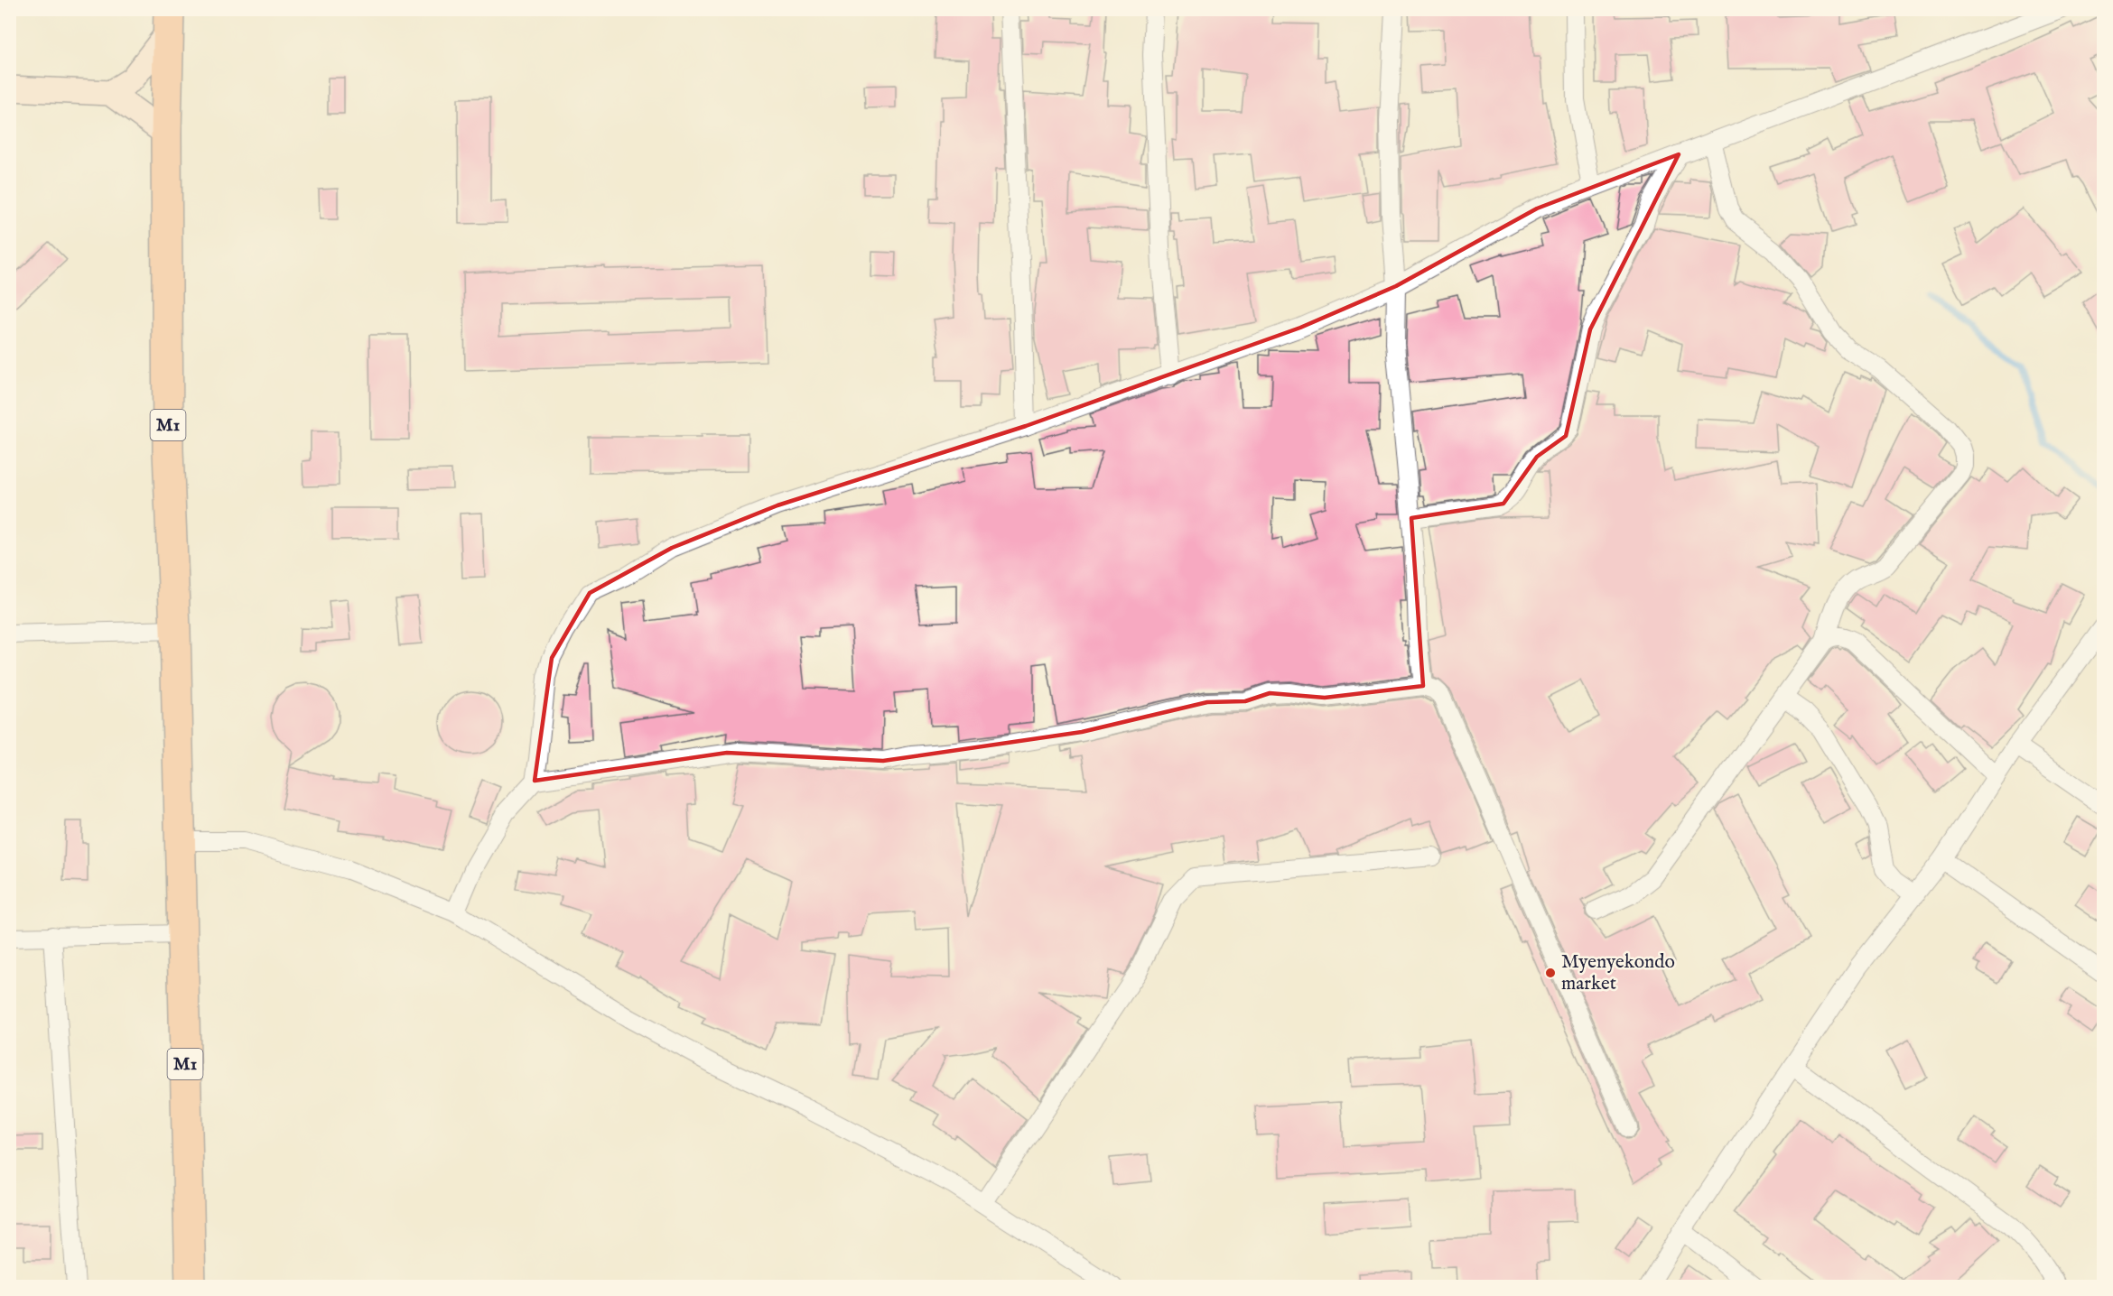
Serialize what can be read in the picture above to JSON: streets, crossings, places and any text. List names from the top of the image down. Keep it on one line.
{"streets":{"highway":["M1"]},"places":["Myenyekondo market"]}
